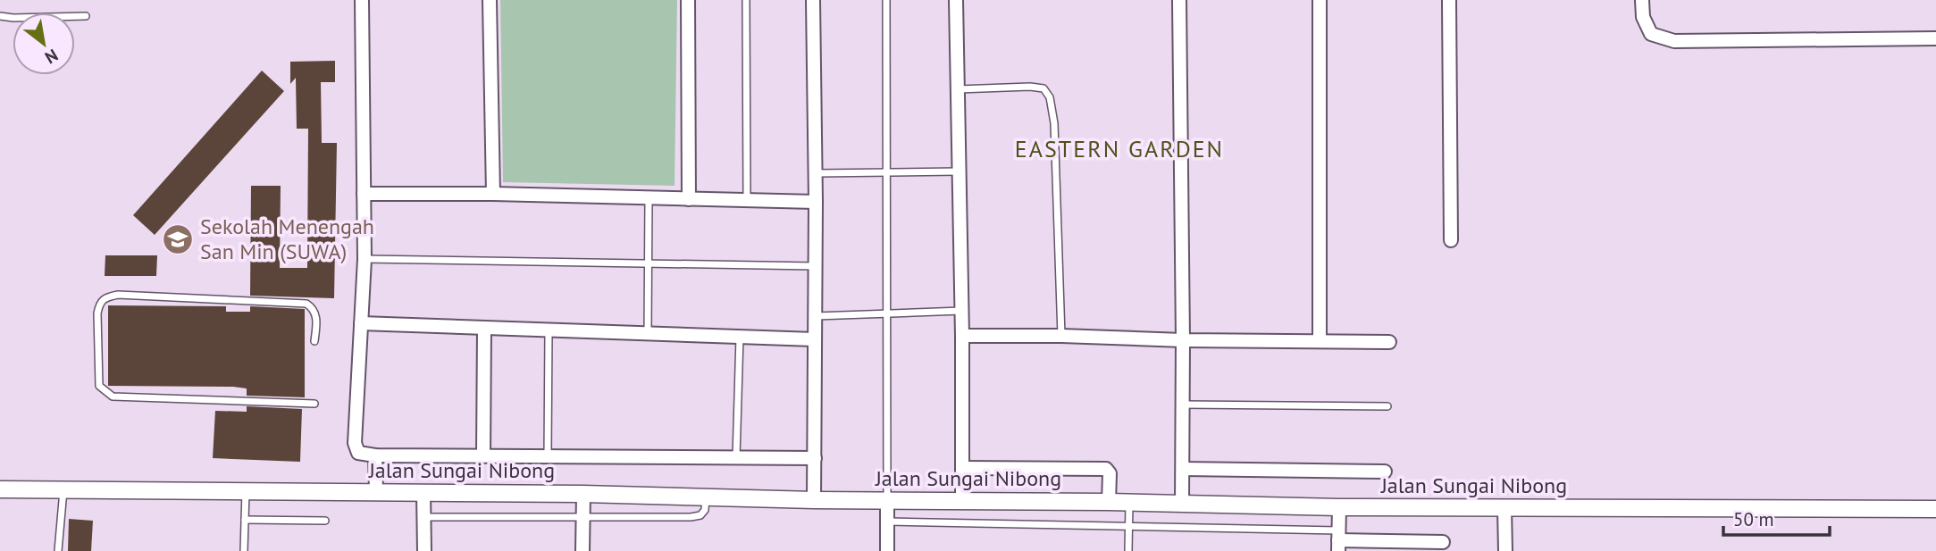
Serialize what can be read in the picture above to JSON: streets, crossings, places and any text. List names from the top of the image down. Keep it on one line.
{"streets":{"street":["Jalan Sungai Nibong"]},"districts":["EASTERN GARDEN"],"places":{"school or university":["Sekolah Menengah San Min (SUWA)"]},"scale_bar":"50 m","north":"bottom right"}
